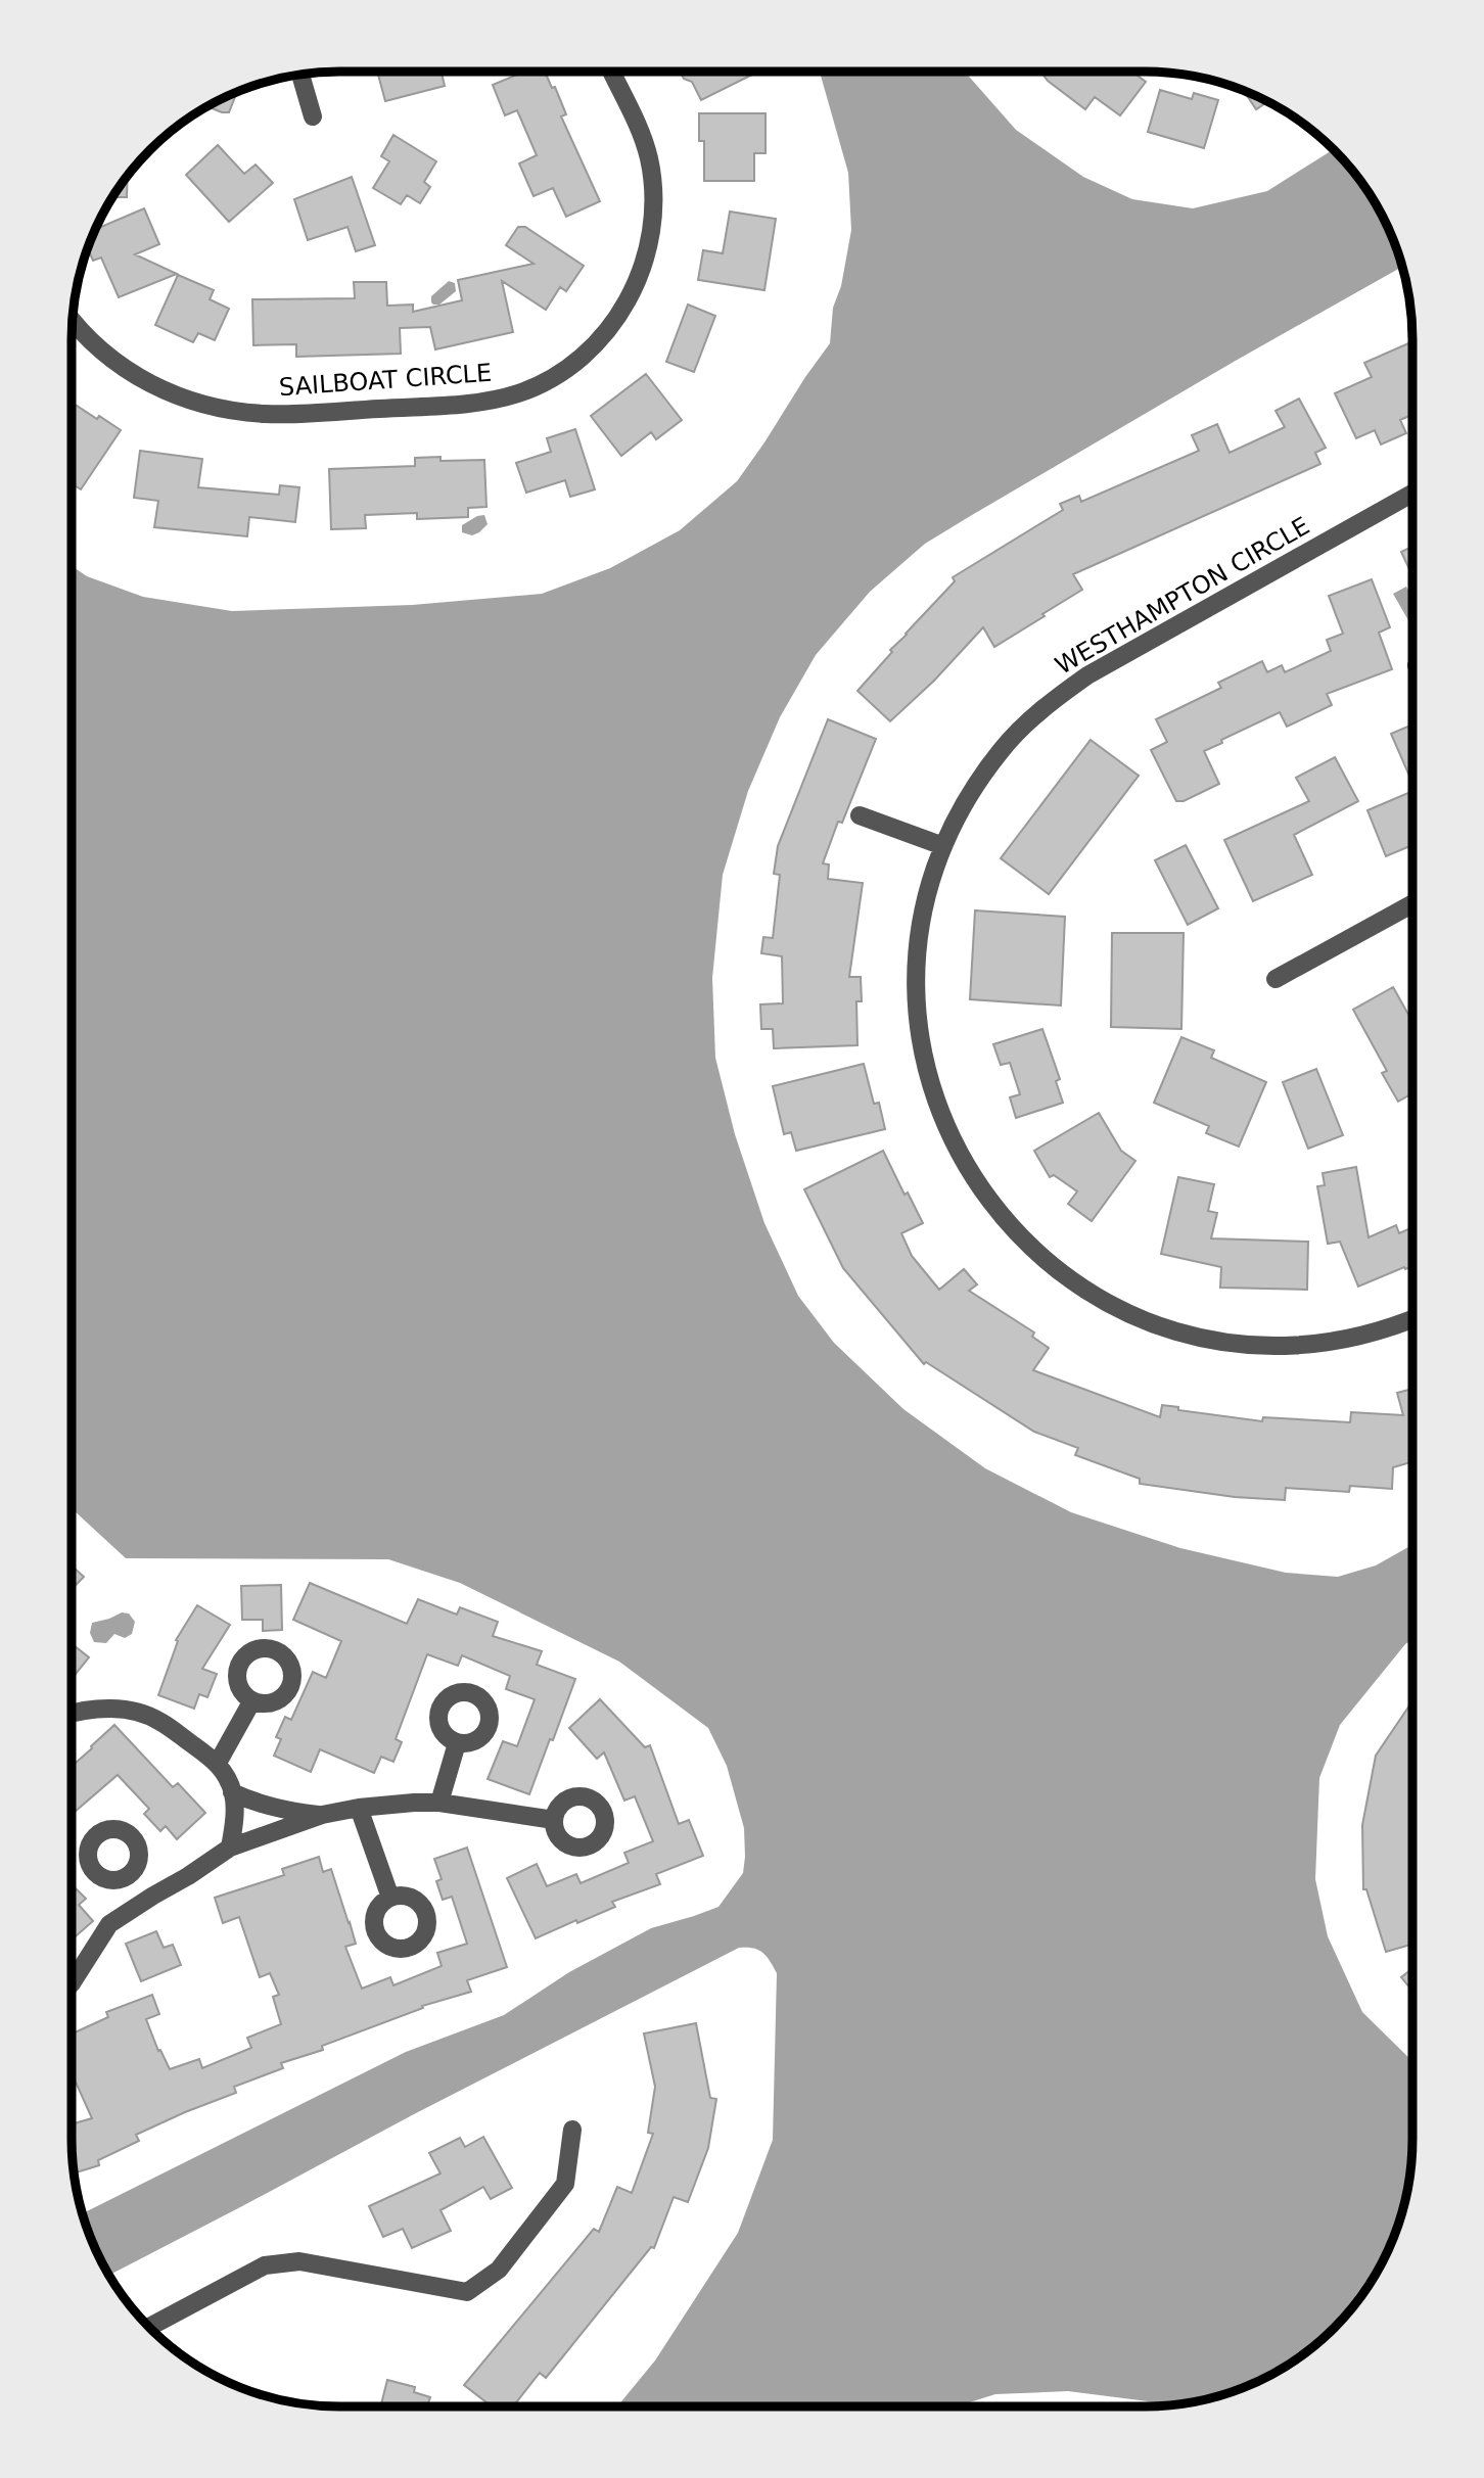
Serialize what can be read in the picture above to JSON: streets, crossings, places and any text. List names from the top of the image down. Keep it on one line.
{"streets":{"street":["SAILBOAT CIRCLE","WESTHAMPTON CIRCLE"]}}
